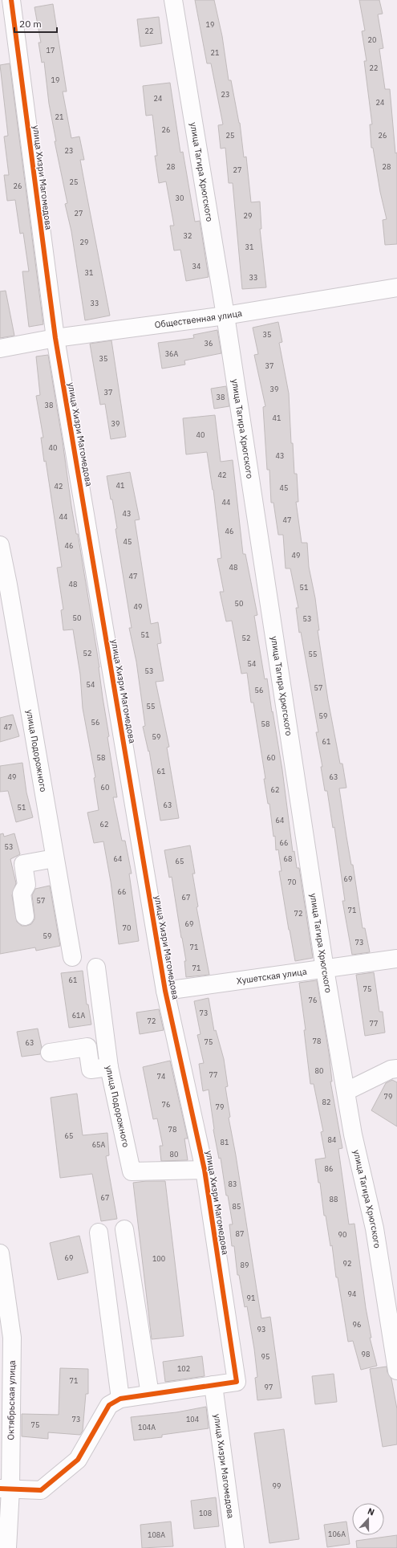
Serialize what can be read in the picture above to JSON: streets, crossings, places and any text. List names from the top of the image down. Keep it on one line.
{"streets":{"street":["улица Тагира Хрюгского","улица Хизри Магомедова","Общественная улица","улица Подорожного","Хушетская улица","Октябрьская улица"]},"crossings":[["улица Тагира Хрюгского","Общественная улица"],["улица Тагира Хрюгского","Хушетская улица"],["улица Хизри Магомедова","Общественная улица"],["улица Хизри Магомедова","улица Подорожного"],["улица Хизри Магомедова","Хушетская улица"]],"house_numbers":["19","22","20","17","21","22","19","23","24","24","21","26","25","26","23","28","28","27","25","26","30","27","29","32","29","31","34","31","33","33","35","36","36А","35","37","39","37","38","38","41","39","40","40","43","42","41","42","45","44","43","44","47","46","45","46","49","48","47","48","51","50","49","50","53","51","52","52","55","54","53","54","57","56","55","59","56","58","47","59","61","58","60","61","49","63","60","62","63","51","64","62","66","53","64","68","65","69","70","66","67","57","71","72","69","70","59","73","71","71","61","75","76","73","61А","72","77","78","75","63","80","77","74","79","82","76","79","78","65","84","81","65А","80","86","83","67","88","85","87","90","69","100","92","89","94","91","96","93","98","95","102","71","97","73","104","75","104А","99","108","106А","108А"],"scale_bar":"20 m","north":"top"}
